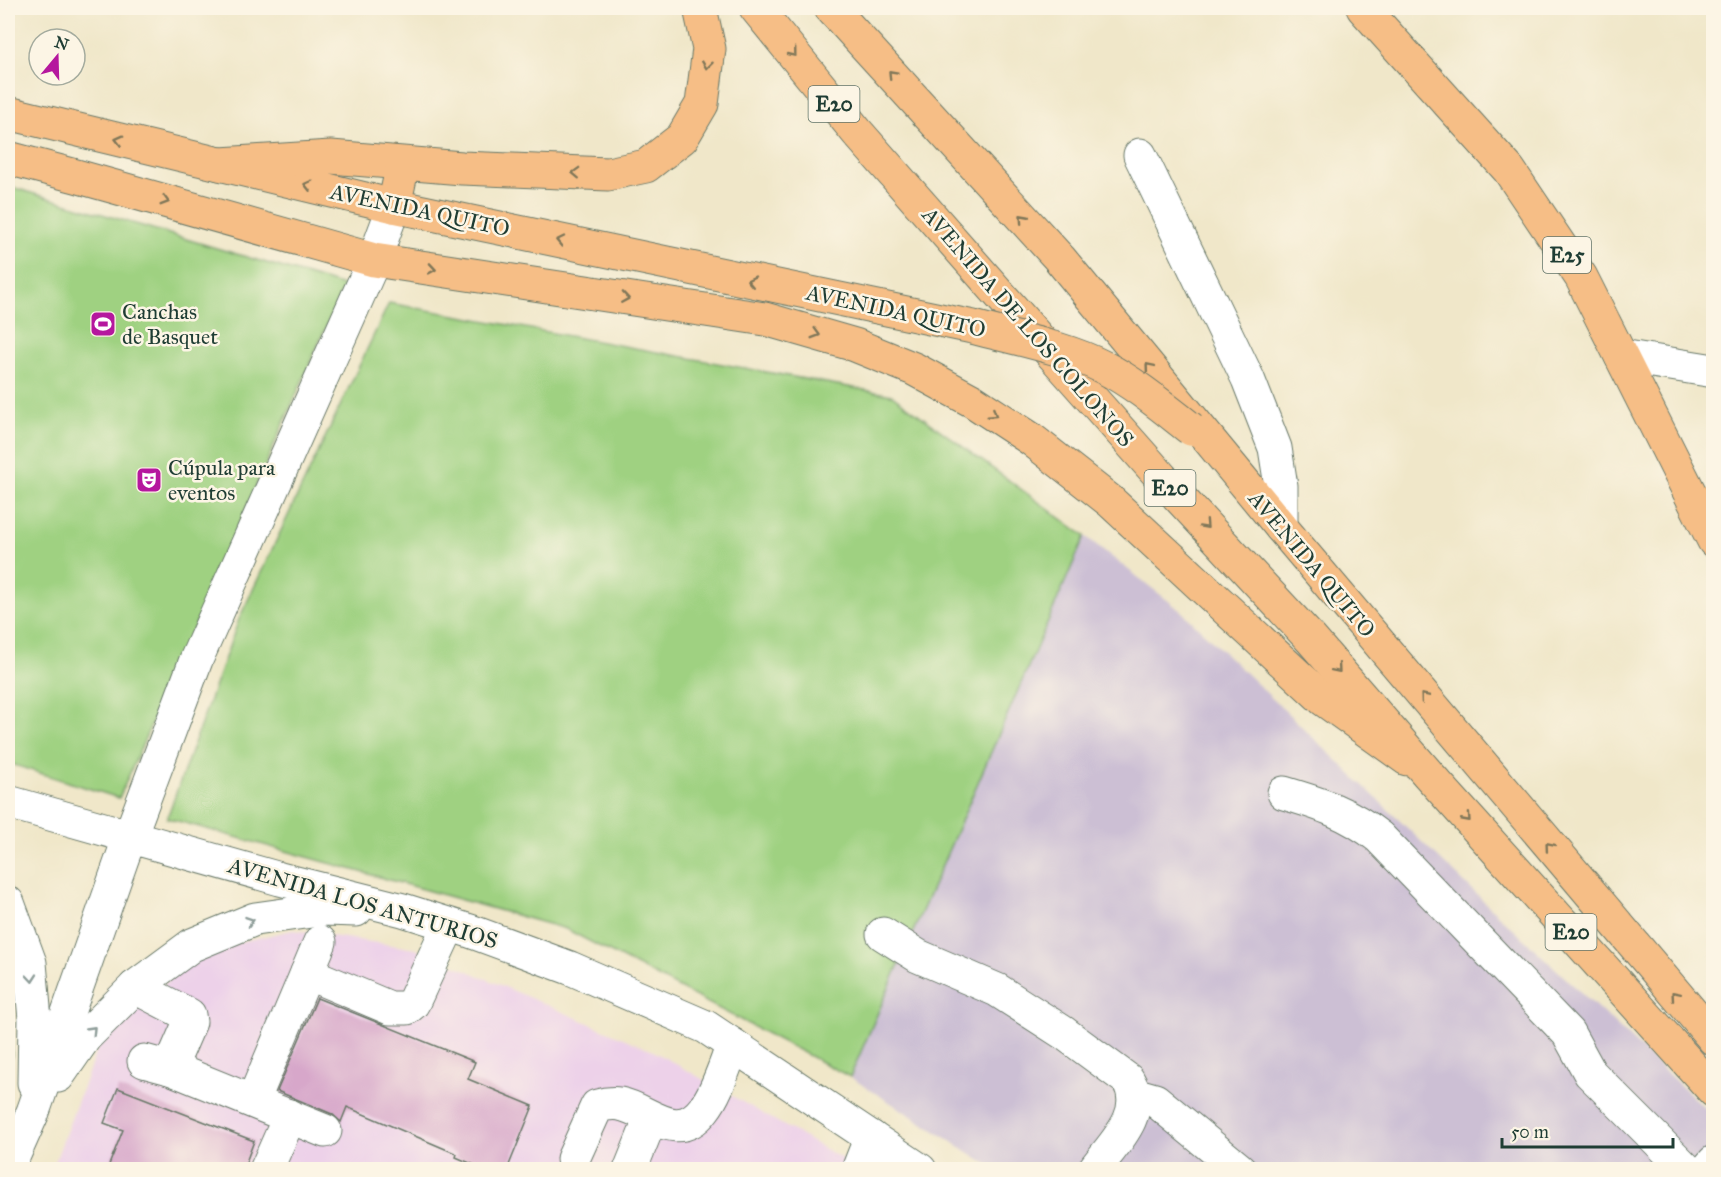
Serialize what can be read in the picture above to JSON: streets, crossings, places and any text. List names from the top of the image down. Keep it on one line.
{"streets":{"main road":["E20","AVENIDA QUITO","E25","AVENIDA DE LOS COLONOS"],"street":["AVENIDA LOS ANTURIOS"]},"crossings":[["E20","AVENIDA QUITO"],["AVENIDA QUITO","AVENIDA DE LOS COLONOS"]],"places":{"sports":["Canchas de Basquet"],"theatre":["Cúpula para eventos"]},"scale_bar":"50 m","north":"top"}
